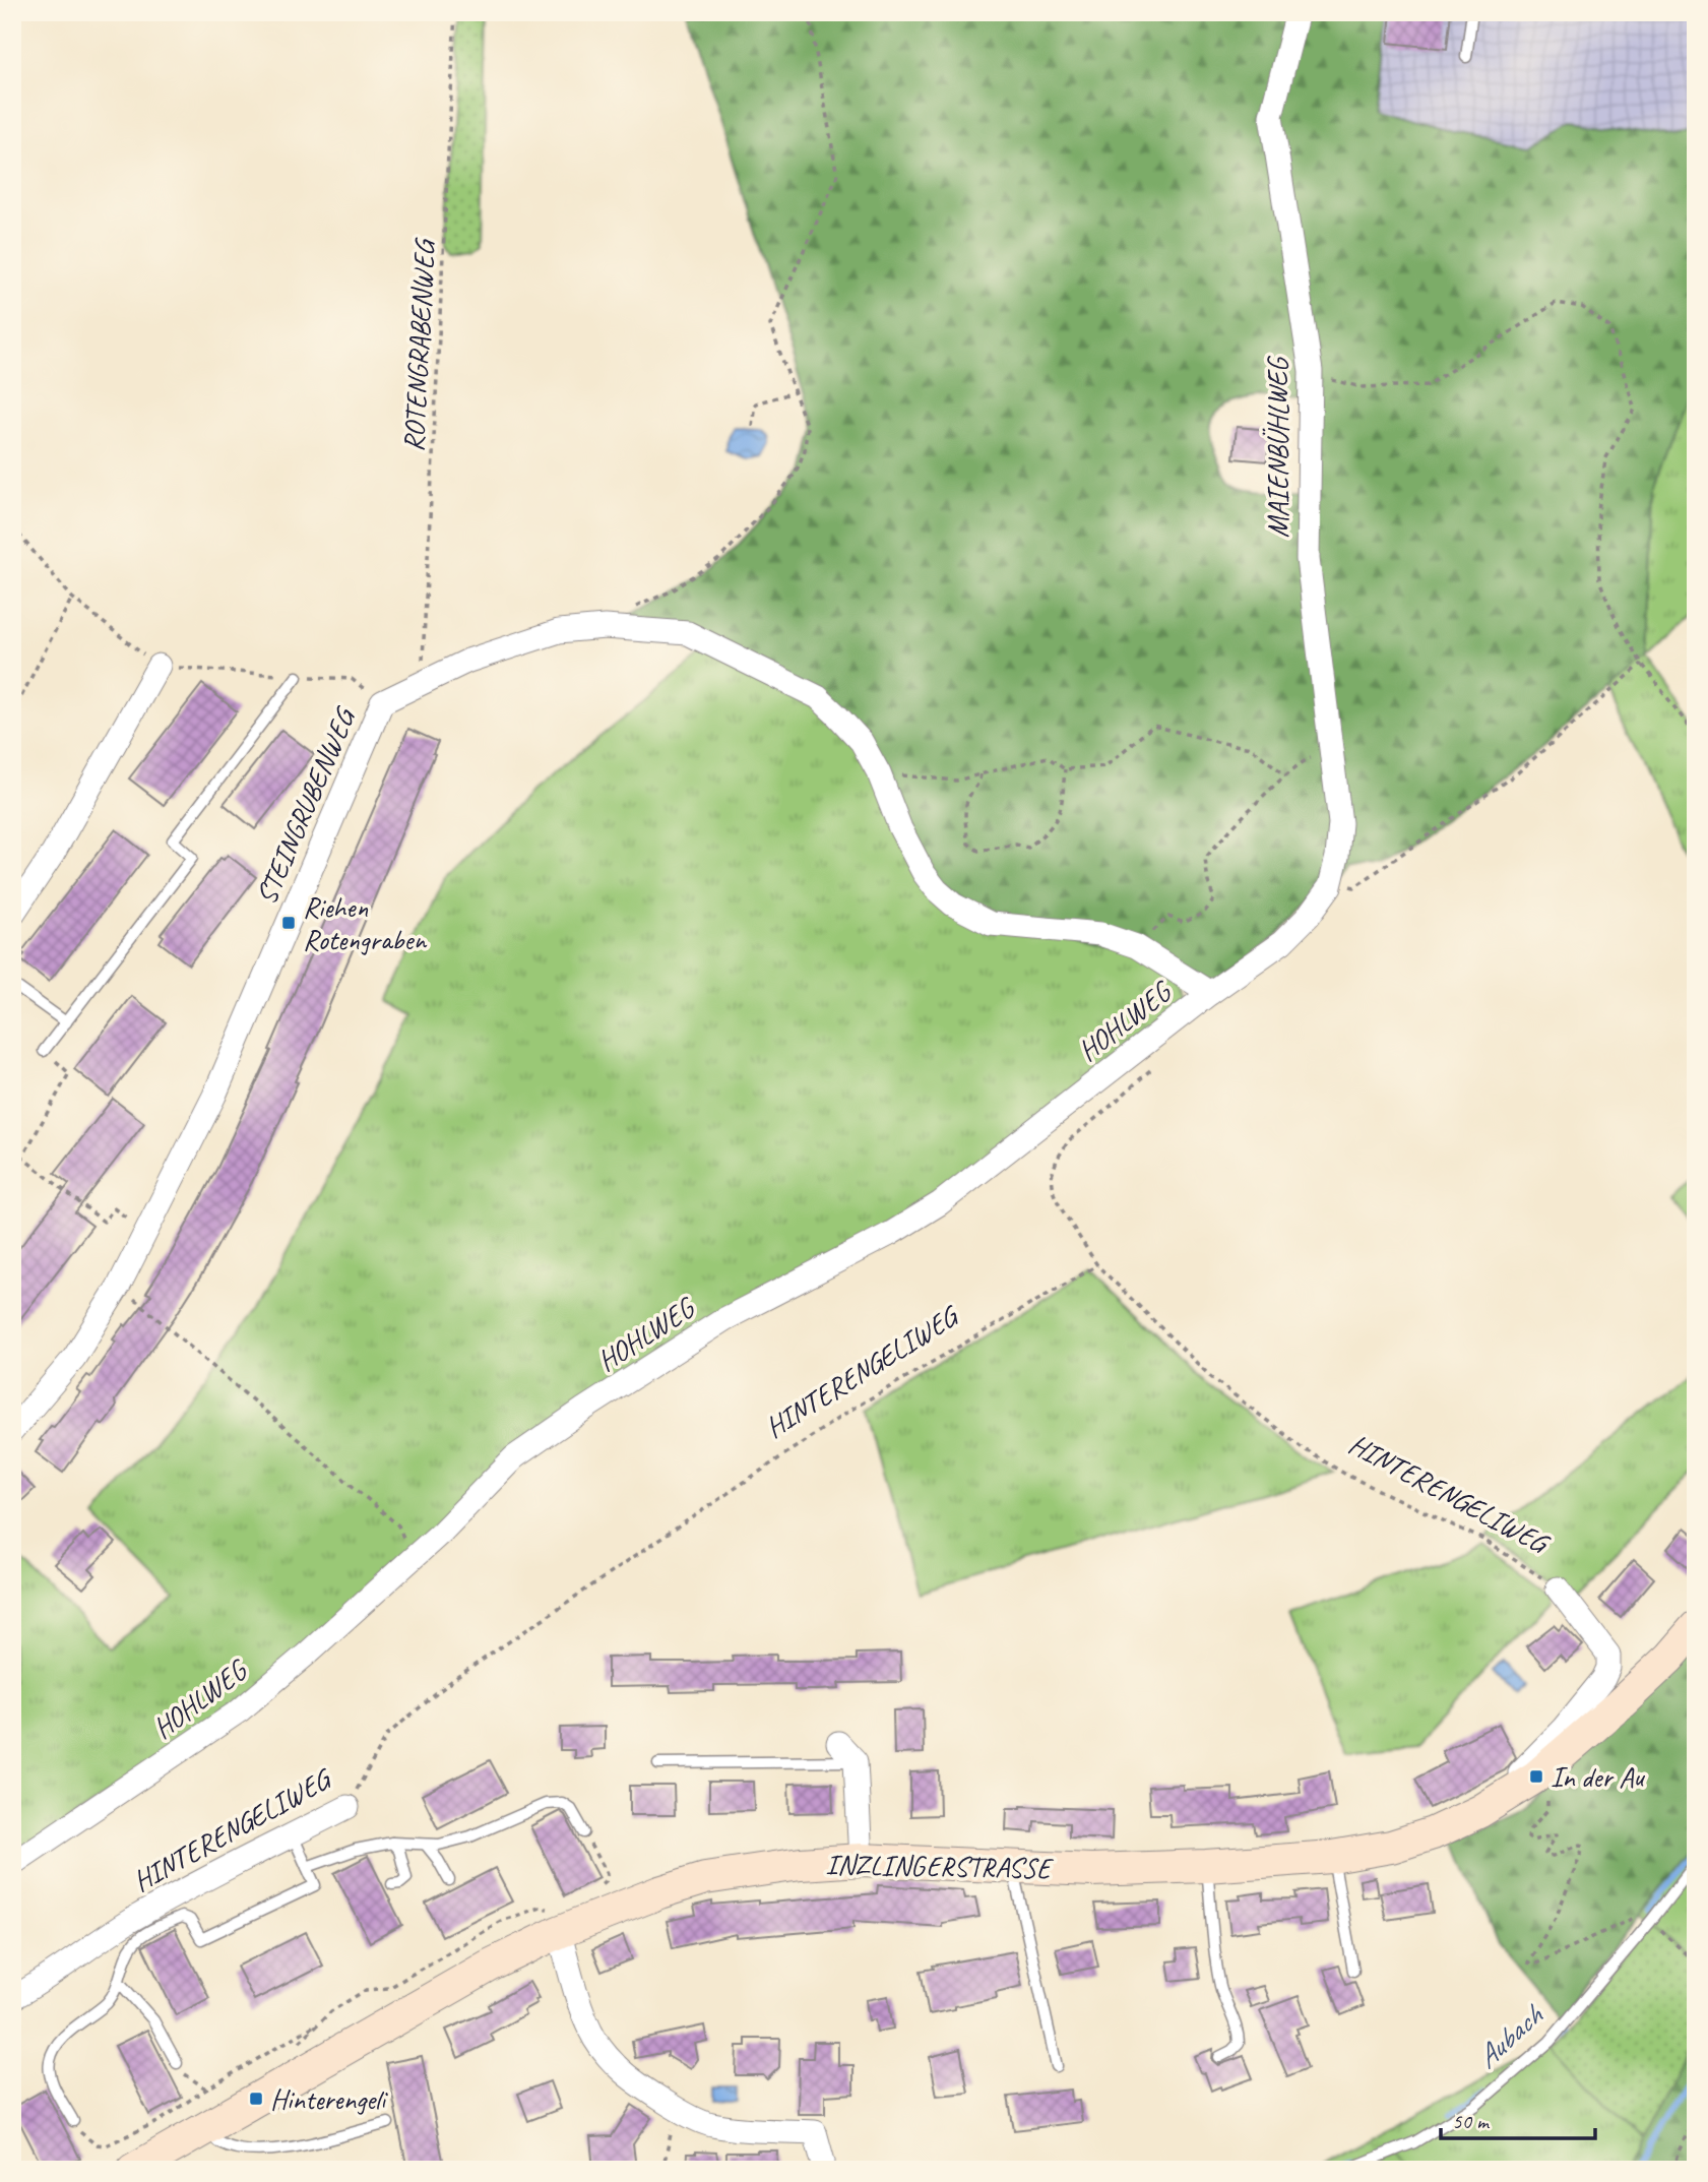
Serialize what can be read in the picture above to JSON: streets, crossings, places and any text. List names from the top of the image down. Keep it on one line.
{"streets":{"street":["MAIENBÜHLWEG","STEINGRUBENWEG","HOHLWEG","HINTERENGELIWEG","INZLINGERSTRASSE"],"path":["ROTENGRABENWEG"]},"crossings":[["ROTENGRABENWEG","STEINGRUBENWEG"],["MAIENBÜHLWEG","HOHLWEG"],["STEINGRUBENWEG","HOHLWEG"]],"water":["Aubach"],"places":{"transit":["Riehen Rotengraben","In der Au","Hinterengeli"]},"scale_bar":"50 m"}
